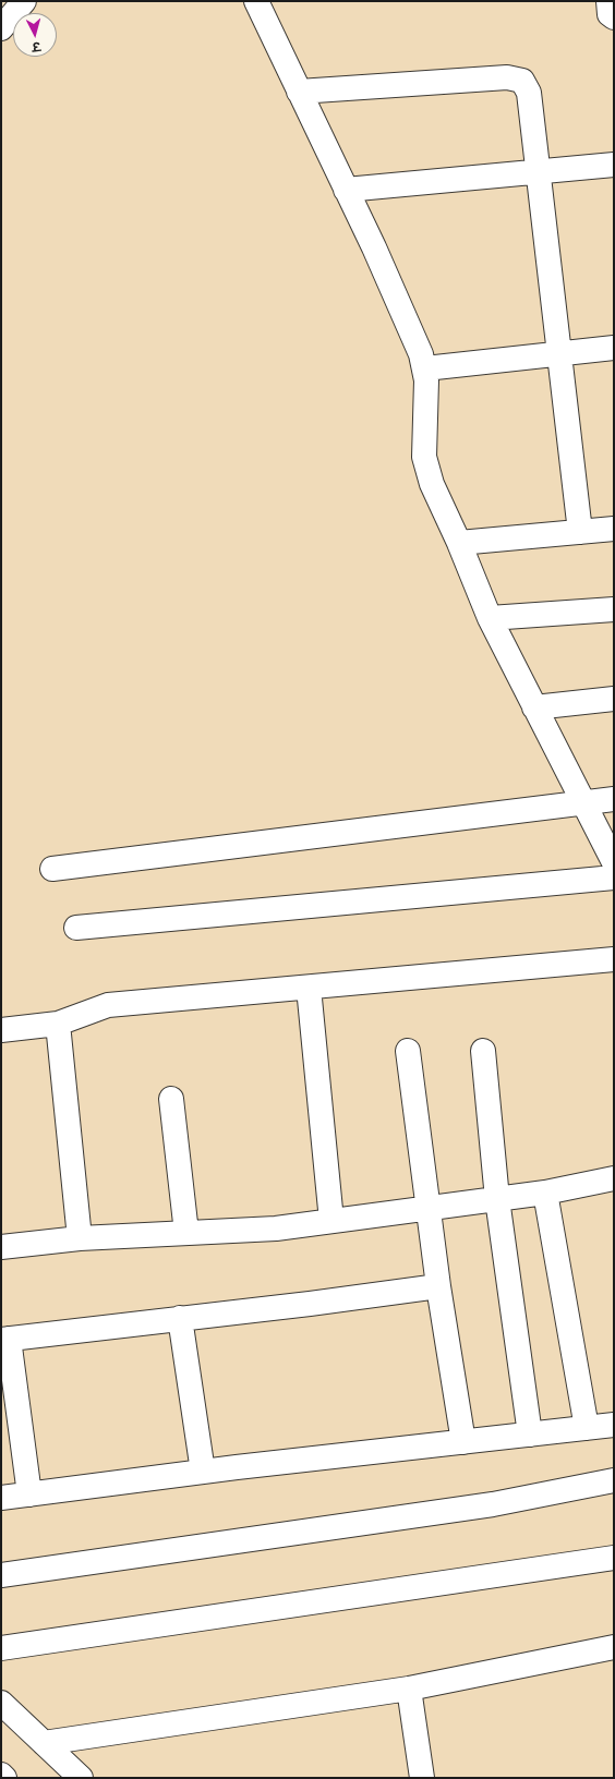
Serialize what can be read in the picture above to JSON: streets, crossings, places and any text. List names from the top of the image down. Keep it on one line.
{"north":"bottom"}
